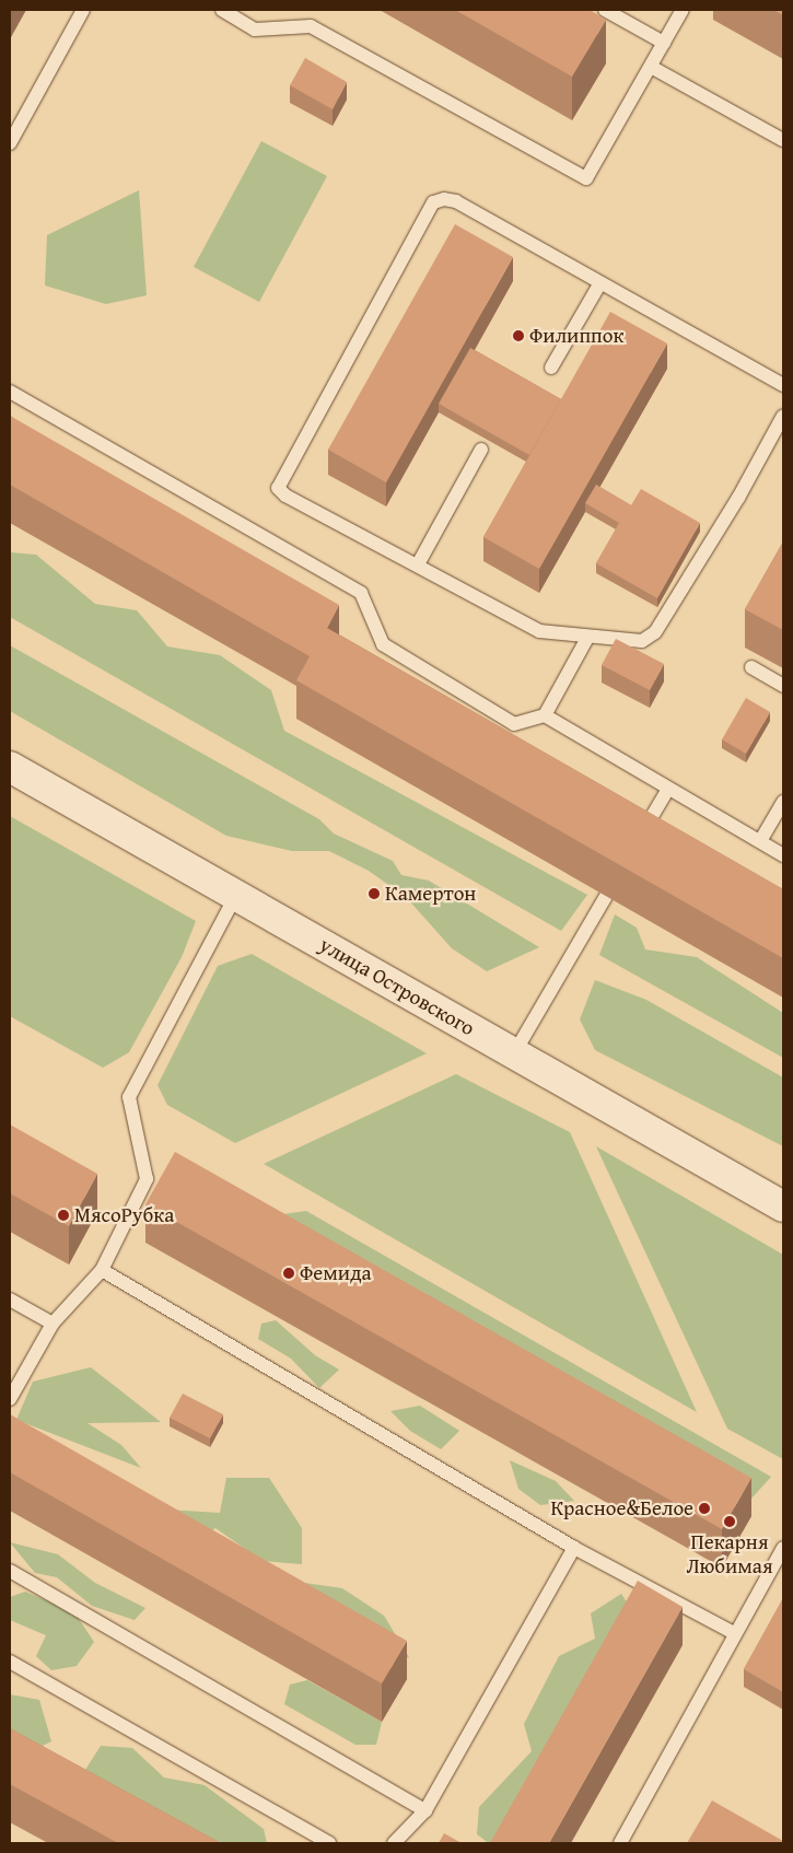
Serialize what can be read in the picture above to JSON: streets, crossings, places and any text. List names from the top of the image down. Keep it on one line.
{"streets":{"main road":["улица Островского"]},"places":["Филиппок","Камертон","МясоРубка","Фемида","Красное&Белое","Пекарня Любимая"]}
